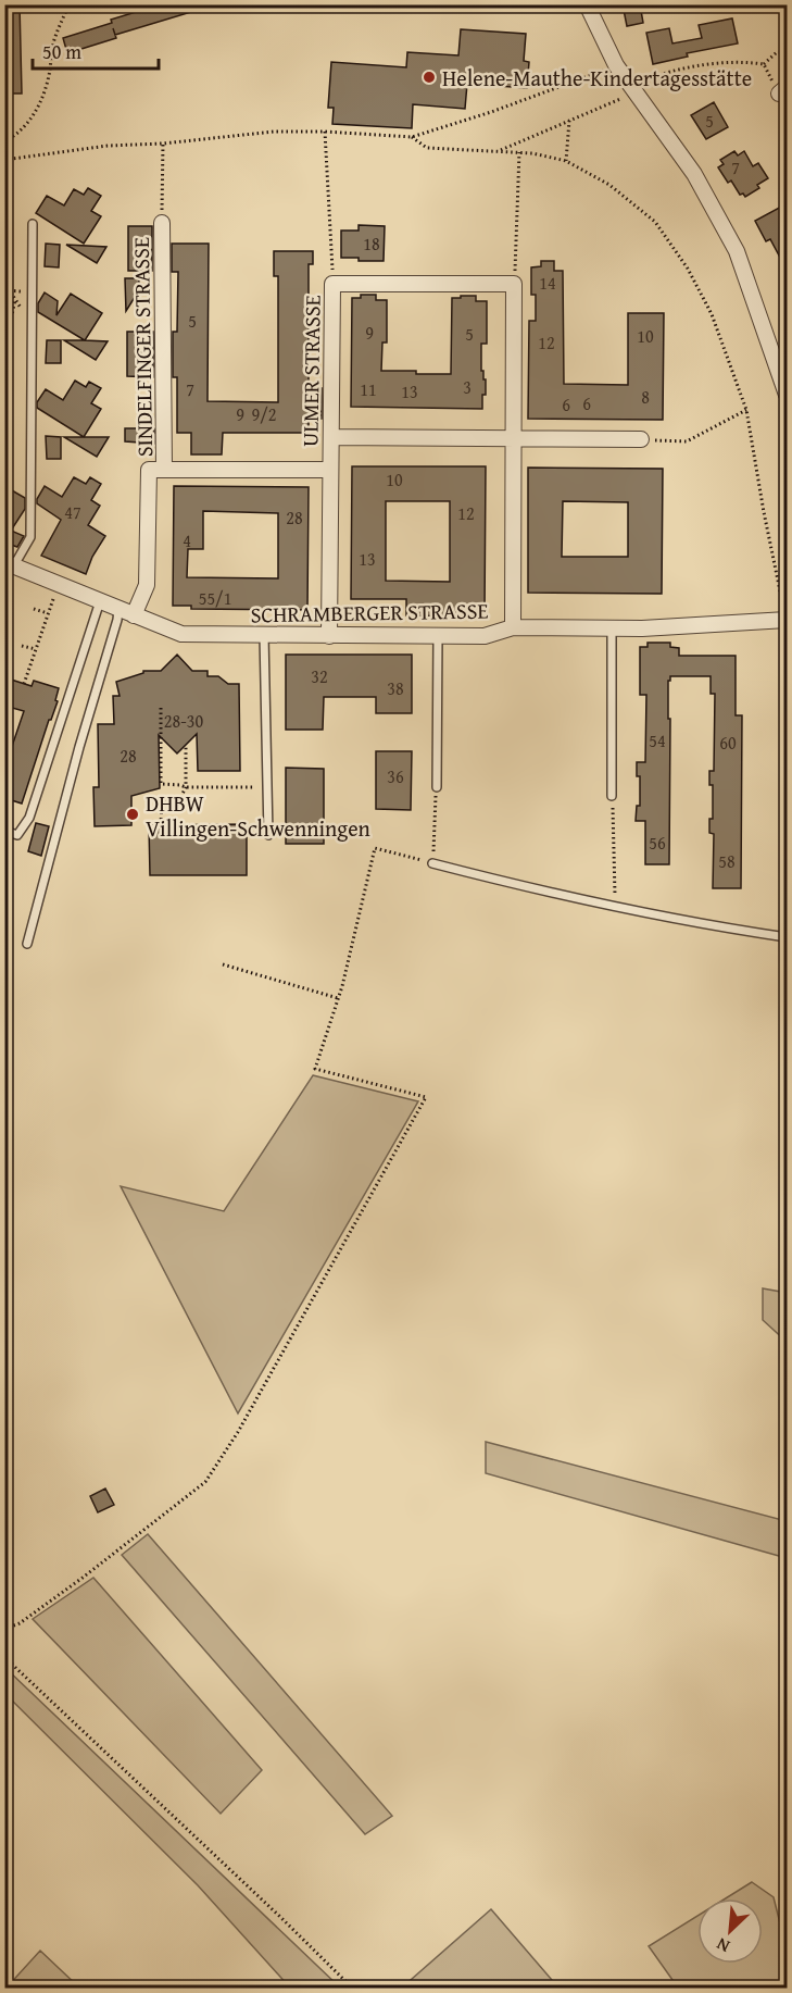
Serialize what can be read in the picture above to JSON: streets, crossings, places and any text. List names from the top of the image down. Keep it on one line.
{"streets":{"street":["SINDELFINGER STRASSE","ULMER STRASSE","SCHRAMBERGER STRASSE"]},"crossings":[["SINDELFINGER STRASSE","ULMER STRASSE"],["SINDELFINGER STRASSE","SCHRAMBERGER STRASSE"],["ULMER STRASSE","SCHRAMBERGER STRASSE"]],"places":["Helene-Mauthe-Kindertagesstätte","DHBW Villingen-Schwenningen"],"house_numbers":["5","7","18","14","5","9","5","10","12","3","7","11","13","8","6","6","9","9/2","10","47","12","28","4","13","55/1","32","38","28-30","54","60","28","36","56","58"],"scale_bar":"50 m","north":"bottom left"}
